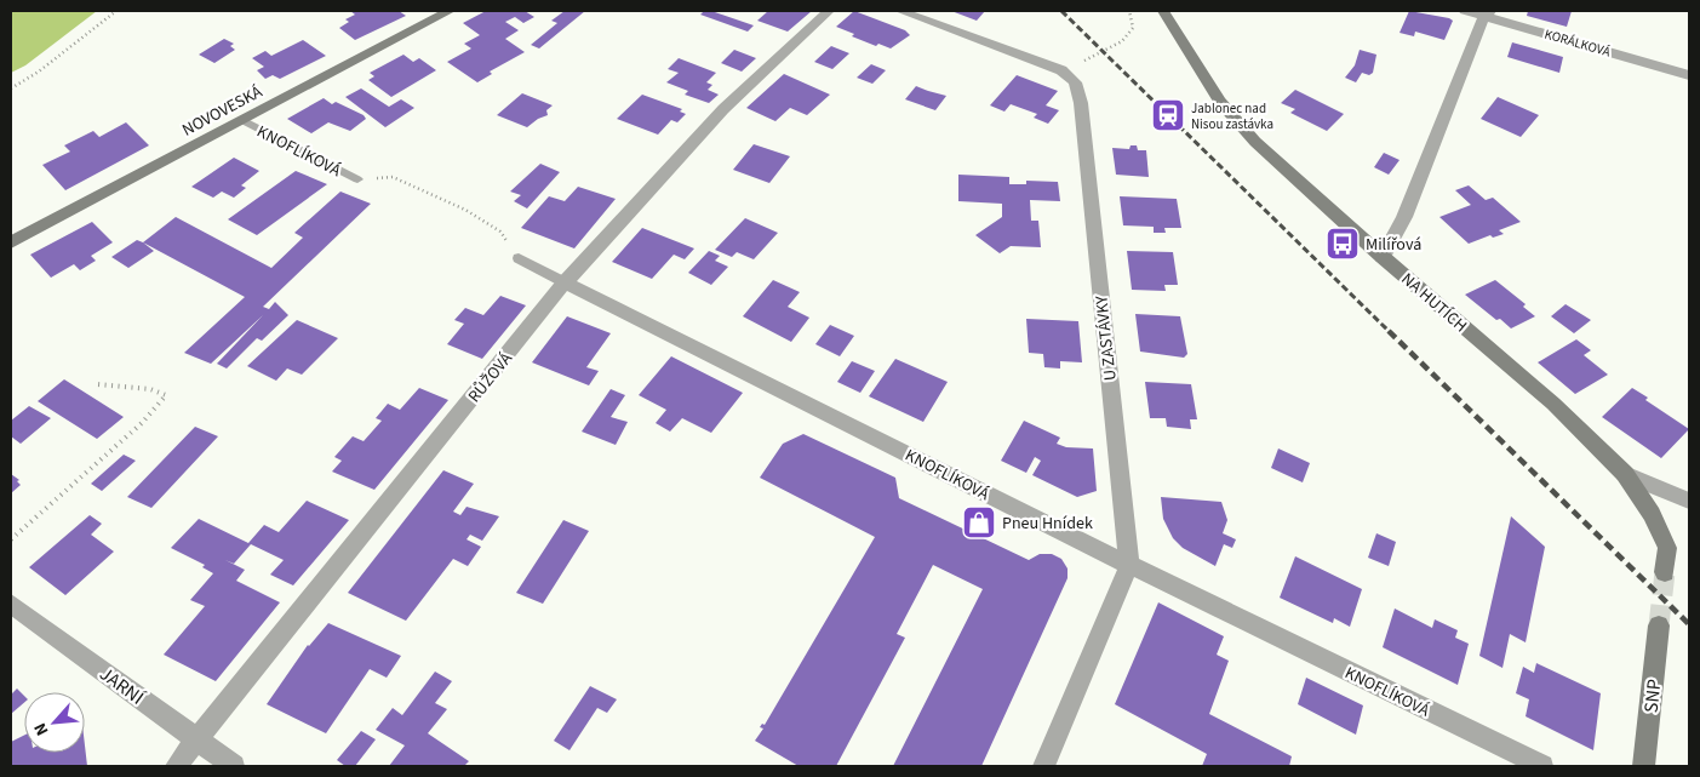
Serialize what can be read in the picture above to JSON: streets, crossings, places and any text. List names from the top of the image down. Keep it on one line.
{"streets":{"street":["KORÁLKOVÁ","NOVOVESKÁ","KNOFLÍKOVÁ","NA HUTÍCH","U ZASTÁVKY","RŮŽOVÁ","JARNÍ","SNP"]},"crossings":[["NOVOVESKÁ","KNOFLÍKOVÁ"],["KNOFLÍKOVÁ","U ZASTÁVKY"],["KNOFLÍKOVÁ","RŮŽOVÁ"],["RŮŽOVÁ","JARNÍ"]],"places":{"station":["Jablonec nad Nisou zastávka"],"bus stop":["Milířová"],"shop":["Pneu Hnídek"]},"north":"bottom left"}
